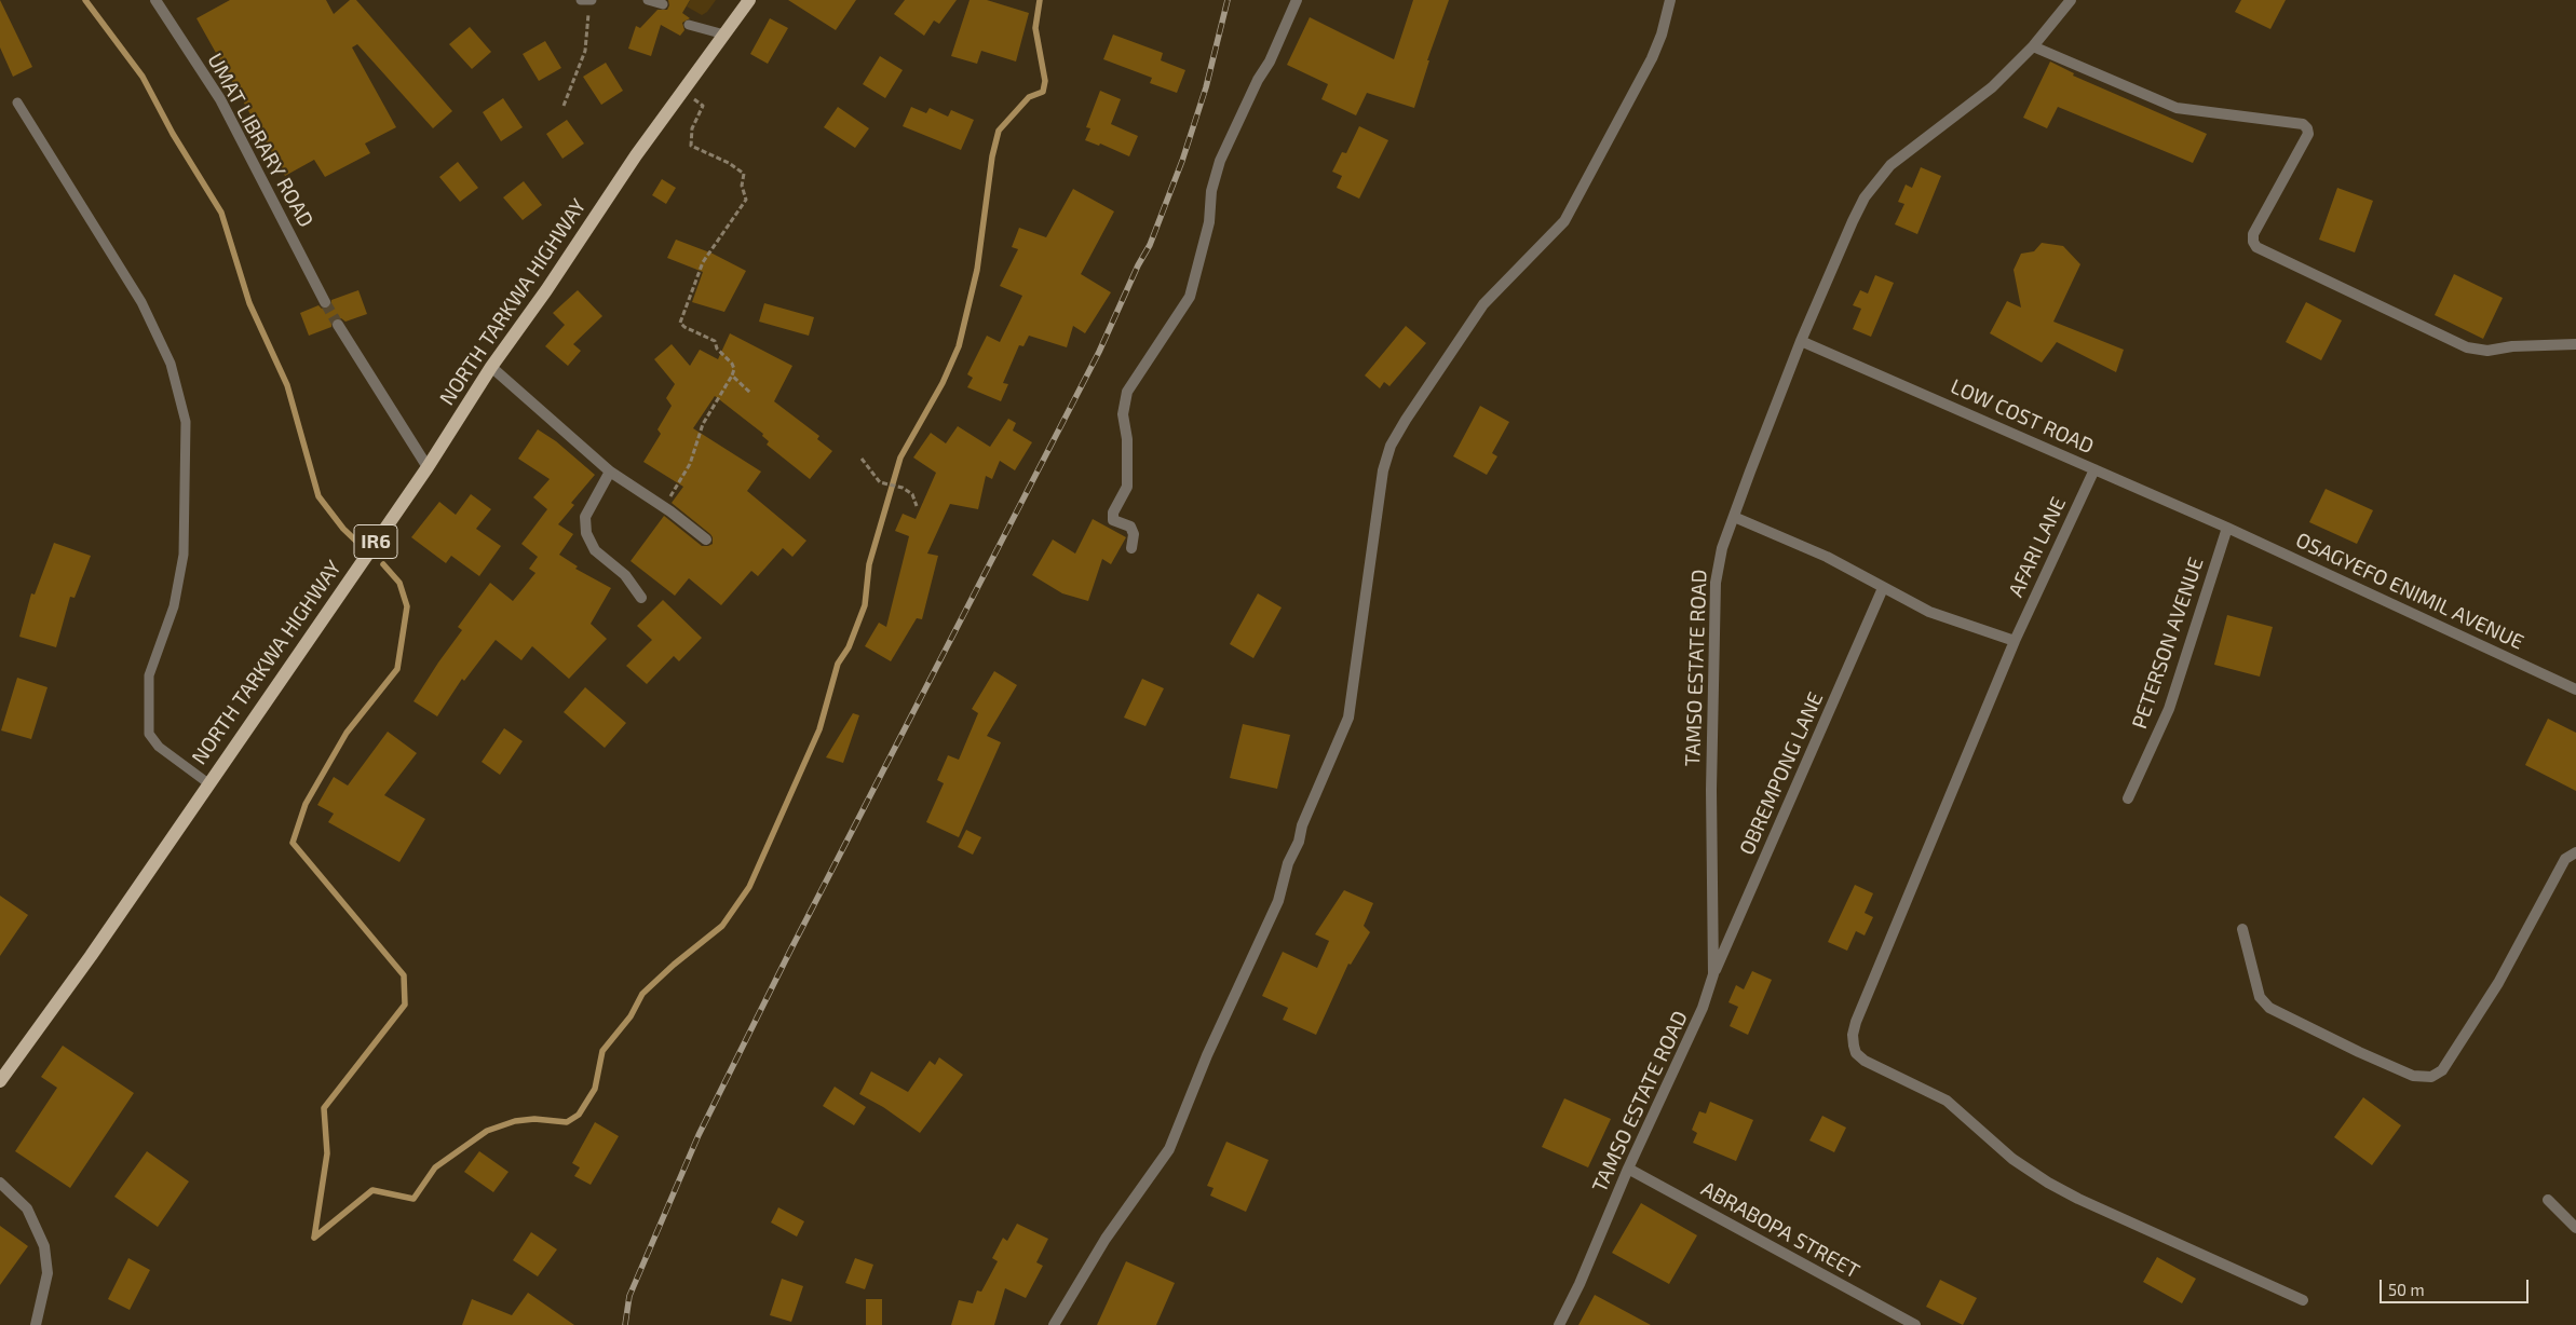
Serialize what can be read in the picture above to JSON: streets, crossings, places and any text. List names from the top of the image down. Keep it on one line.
{"streets":{"main road":["NORTH TARKWA HIGHWAY","IR6"],"street":["UMAT LIBRARY ROAD","LOW COST ROAD","AFARI LANE","OSAGYEFO ENIMIL AVENUE","PETERSON AVENUE","TAMSO ESTATE ROAD","OBREMPONG LANE","ABRABOPA STREET"]},"crossings":[["LOW COST ROAD","AFARI LANE"],["LOW COST ROAD","OSAGYEFO ENIMIL AVENUE"],["LOW COST ROAD","PETERSON AVENUE"],["LOW COST ROAD","TAMSO ESTATE ROAD"],["OSAGYEFO ENIMIL AVENUE","PETERSON AVENUE"],["TAMSO ESTATE ROAD","OBREMPONG LANE"],["TAMSO ESTATE ROAD","ABRABOPA STREET"]],"scale_bar":"50 m"}
